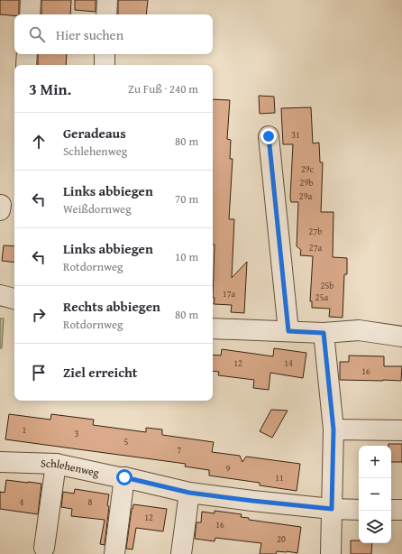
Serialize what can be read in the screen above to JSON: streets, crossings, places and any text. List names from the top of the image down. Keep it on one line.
{"streets":{"street":["Schlehenweg"]},"house_numbers":["31","29c","29b","29a","27b","27a","25b","17a","25a","12","14","16","1","3","5","7","9","11","4","8","12","16","20"],"page":{"search":"Hier suchen","heading":["3 Min.","Zu Fuß · 240 m"],"list":[["Geradeaus","Schlehenweg","80 m"],["Links abbiegen","Weißdornweg","70 m"],["Links abbiegen","Rotdornweg","10 m"],["Rechts abbiegen","Rotdornweg","80 m"],"Ziel erreicht"],"map_buttons":["+","−"]}}
